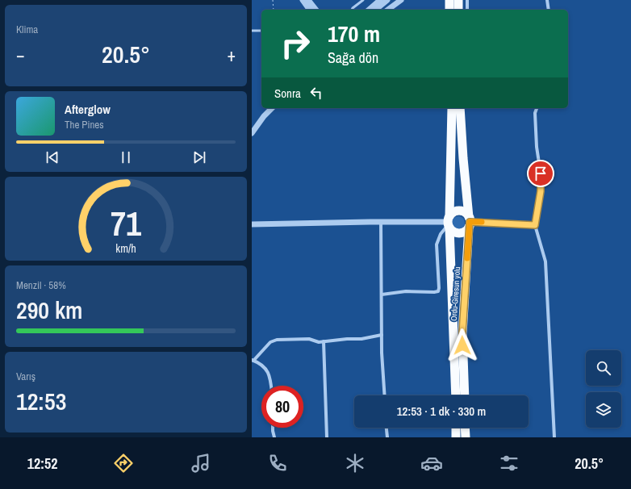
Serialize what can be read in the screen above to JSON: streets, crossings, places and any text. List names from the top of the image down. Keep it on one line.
{"streets":{"highway":["Ordu-Giresun yolu"]},"page":{"tile":["Klima",["Menzil · 58%","290 km"],["Varış","12:53"]],"turn":["170 m","Sağa dön"],"heat":["−","20.5°","+"],"then":"Sonra","song":["Afterglow","The Pines"],"limit":"80","trip":"12:53 · 1 dk · 330 m","tabs":["12:52","20.5°"],"gauge":["71","km/h"]}}
